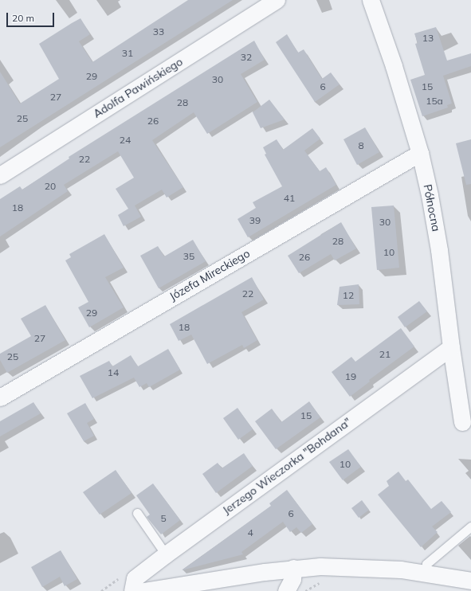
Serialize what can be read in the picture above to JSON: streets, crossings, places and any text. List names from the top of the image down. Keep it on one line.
{"streets":{"street":["Adolfa Pawińskiego","Północna","Józefa Mireckiego","Jerzego Wieczorka \"Bohdana\""]},"crossings":[["Północna","Józefa Mireckiego"],["Północna","Jerzego Wieczorka \"Bohdana\""]],"house_numbers":["33","13","31","32","29","30","6","15","27","15a","28","25","26","24","8","22","20","41","18","39","30","28","10","35","26","22","12","29","18","27","21","25","14","19","15","10","6","5","4"],"scale_bar":"20 m"}
